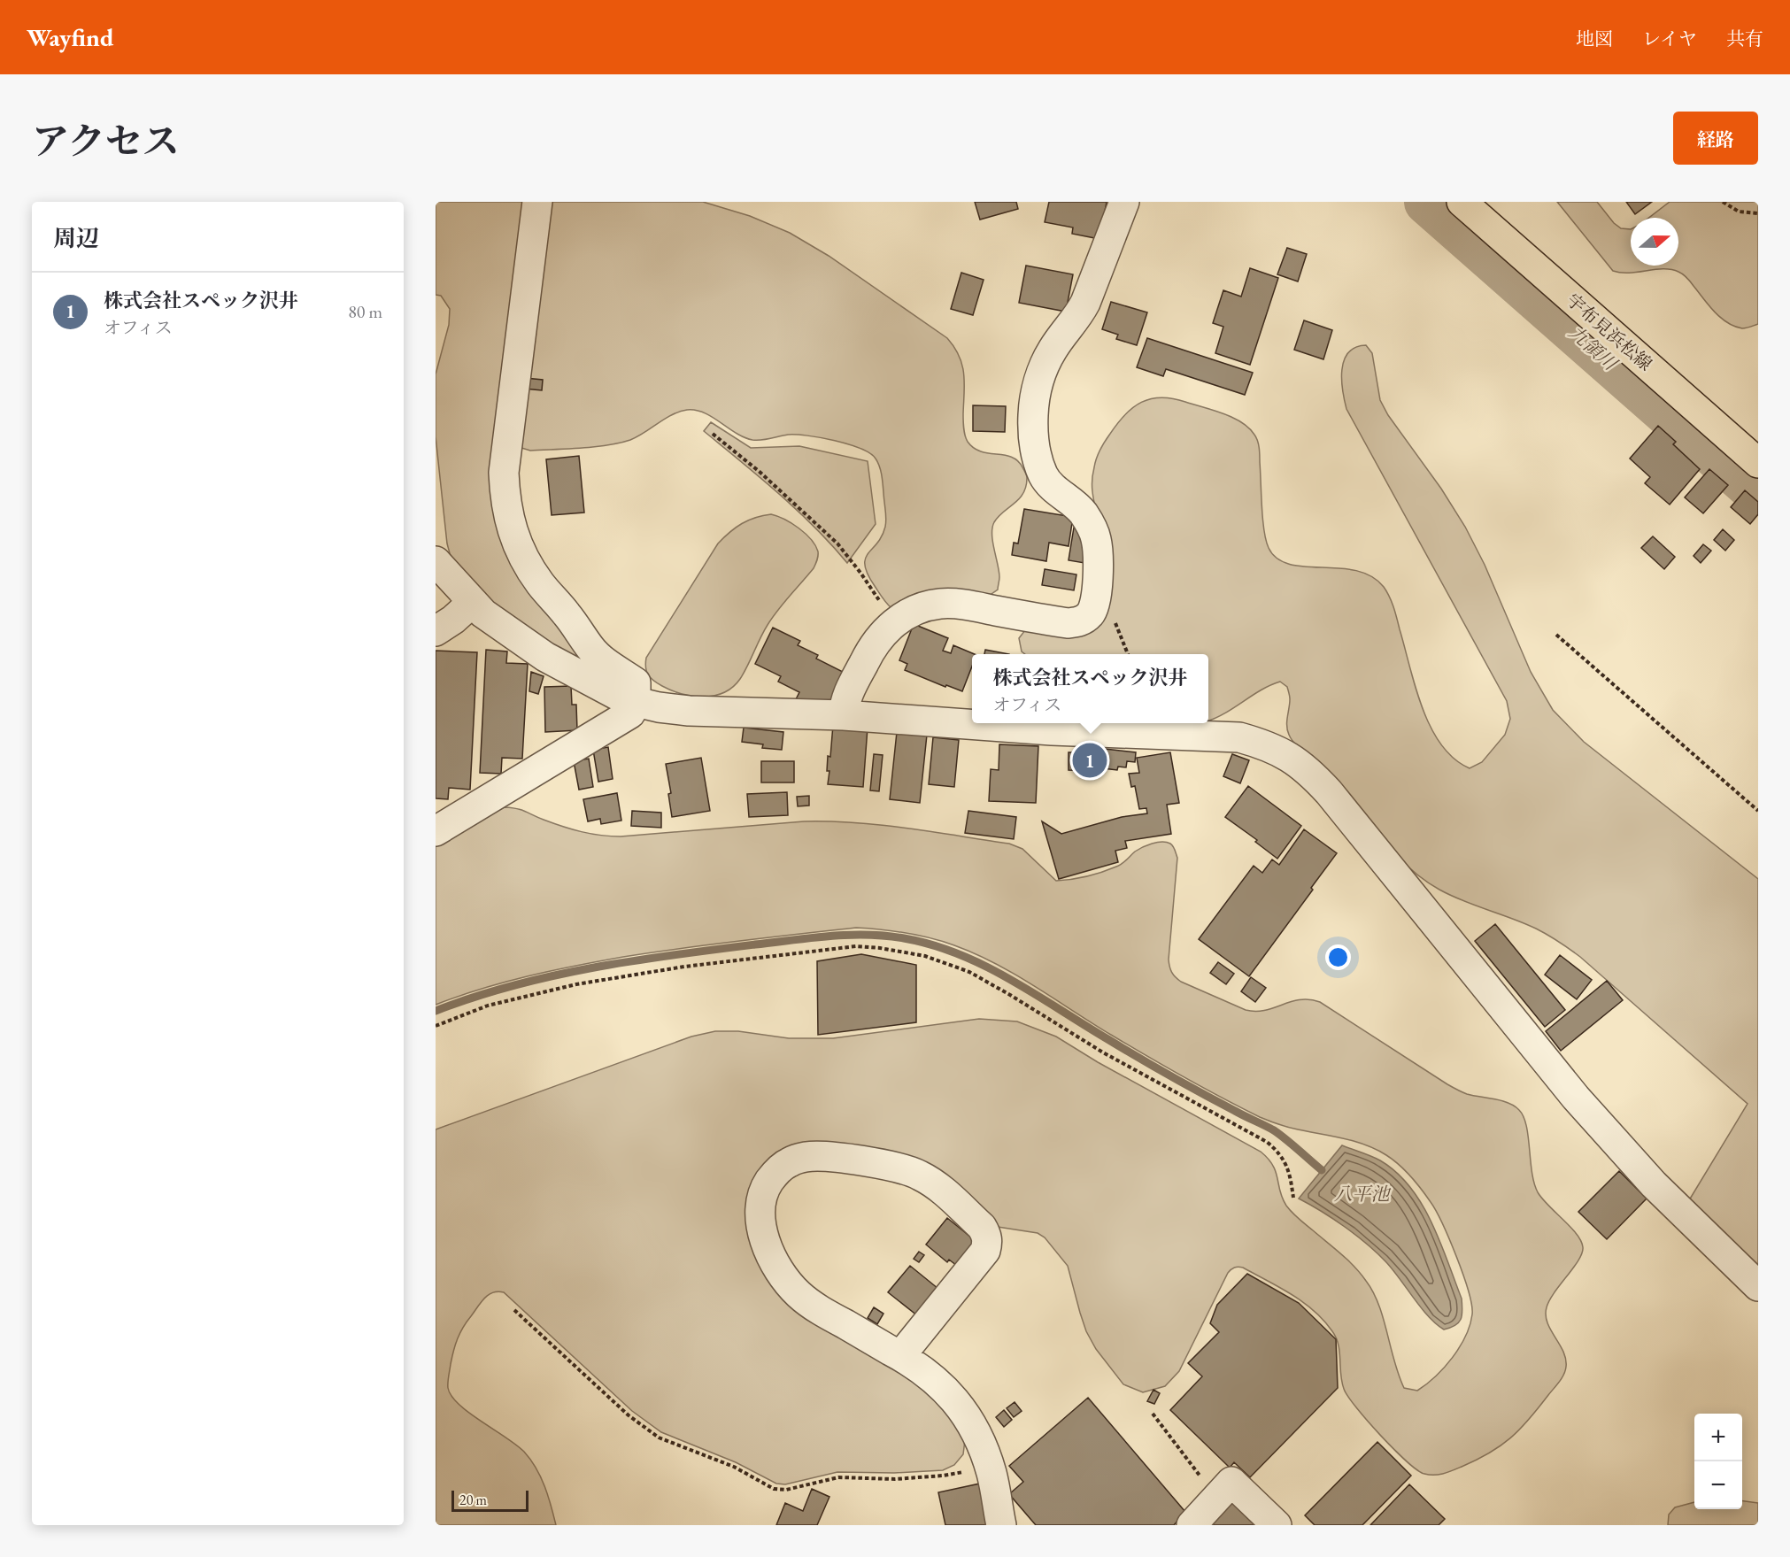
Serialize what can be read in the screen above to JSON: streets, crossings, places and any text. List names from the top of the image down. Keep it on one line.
{"streets":{"main road":["宇布見浜松線"]},"water":["九領川","八平池"],"scale_bar":"20 m","north":"right","page":{"header":"Wayfind","nav":["地図","レイヤ","共有"],"title":"アクセス","buttons":"経路","heading":"周辺","list":[{"mark":"1","name":"株式会社スペック沢井","note":"オフィス","value":"80 m"}],"popup":["株式会社スペック沢井","オフィス"],"pins":"1","map_buttons":["+","−"],"scale":"20 m"}}
